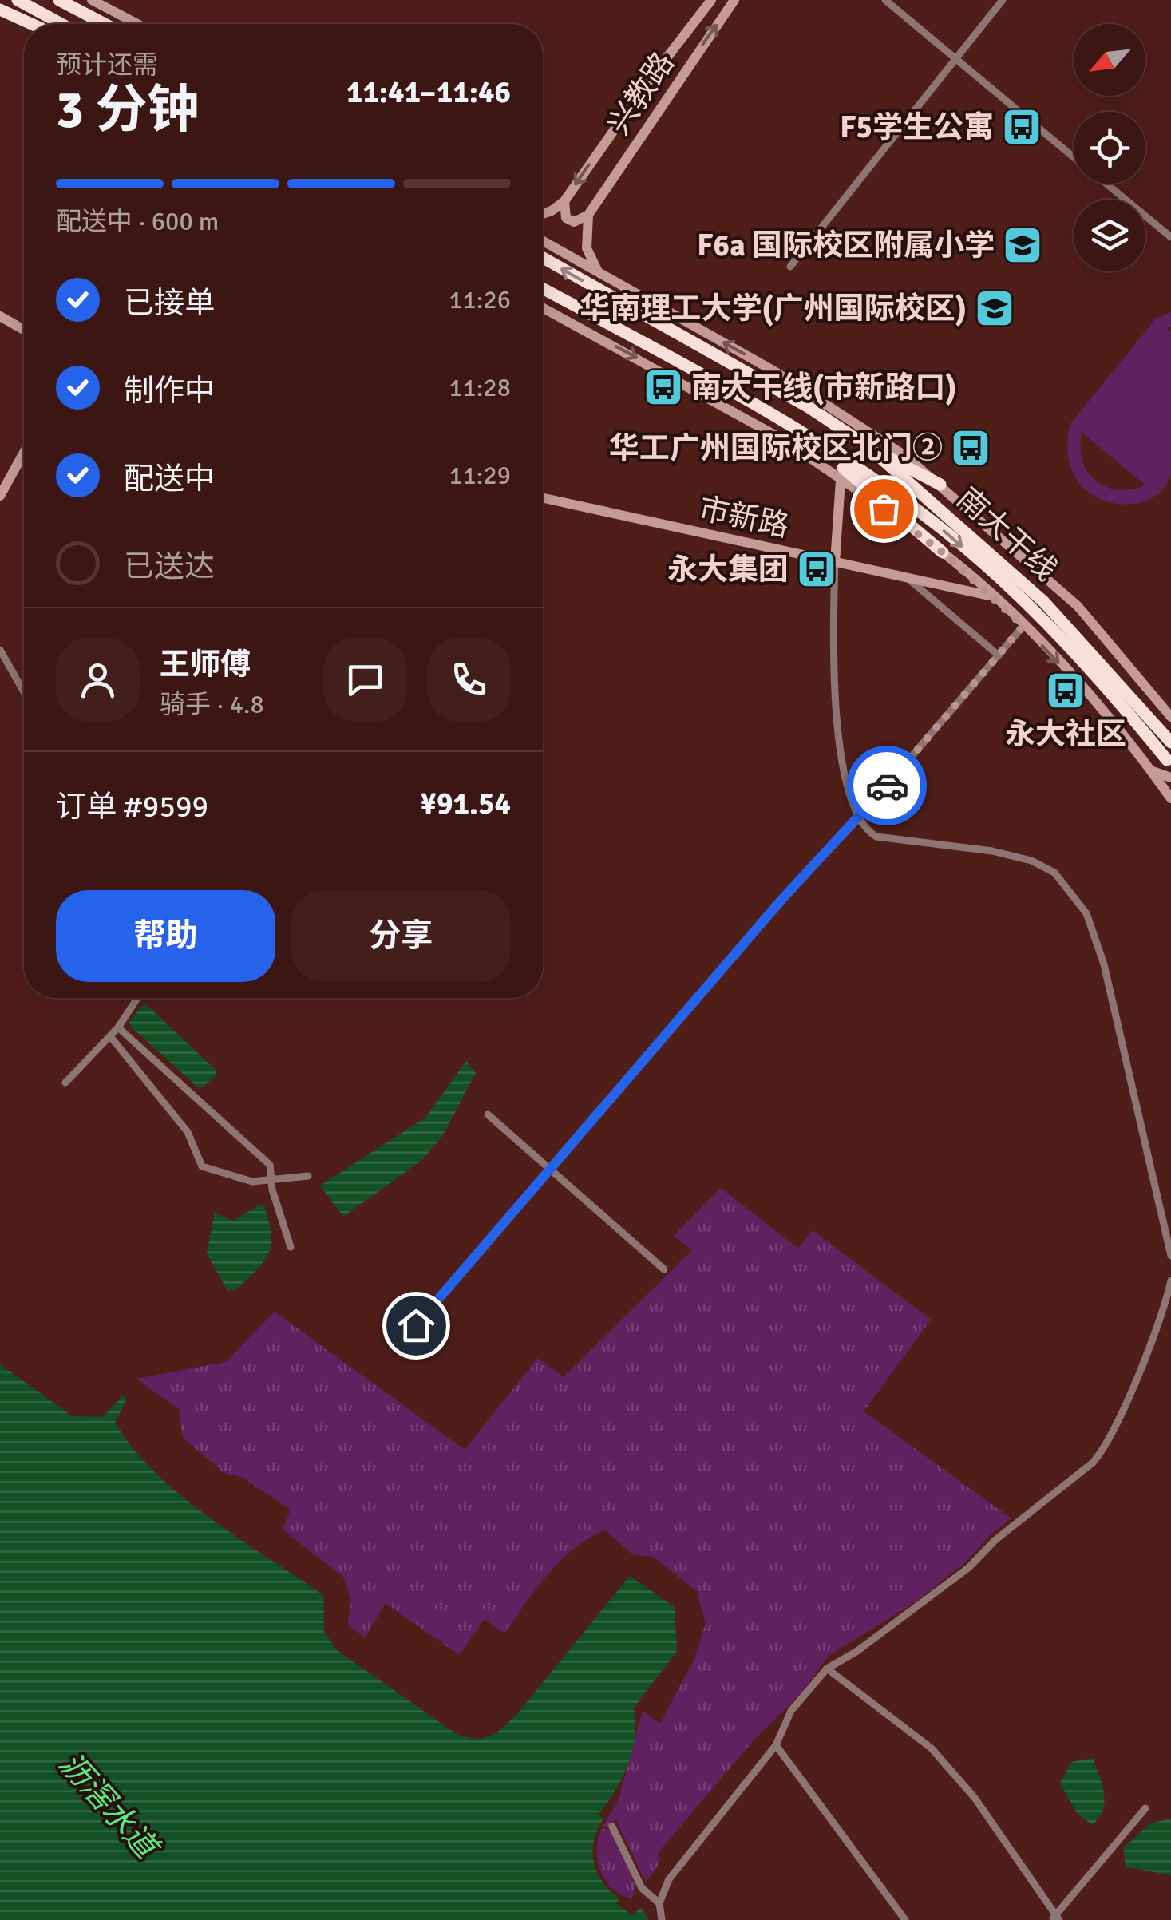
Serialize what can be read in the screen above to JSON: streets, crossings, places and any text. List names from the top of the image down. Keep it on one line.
{"streets":{"highway":["南大干线"],"main road":["兴教路","市新路"]},"water":["沥滘水道"],"places":{"bus stop":["F5学生公寓","南大干线(市新路口)","华工广州国际校区北门②","永大集团","永大社区"],"school or university":["F6a 国际校区附属小学","华南理工大学(广州国际校区)"]},"north":"bottom left","page":{"heading":["3 分钟","预计还需","11:41–11:46"],"panel":["王师傅","骑手 · 4.8","订单 #9599","¥91.54"],"bar":"配送中 · 600 m","list":[["已接单","11:26"],["制作中","11:28"],["配送中","11:29"],"已送达"],"buttons":["帮助","分享"]}}
